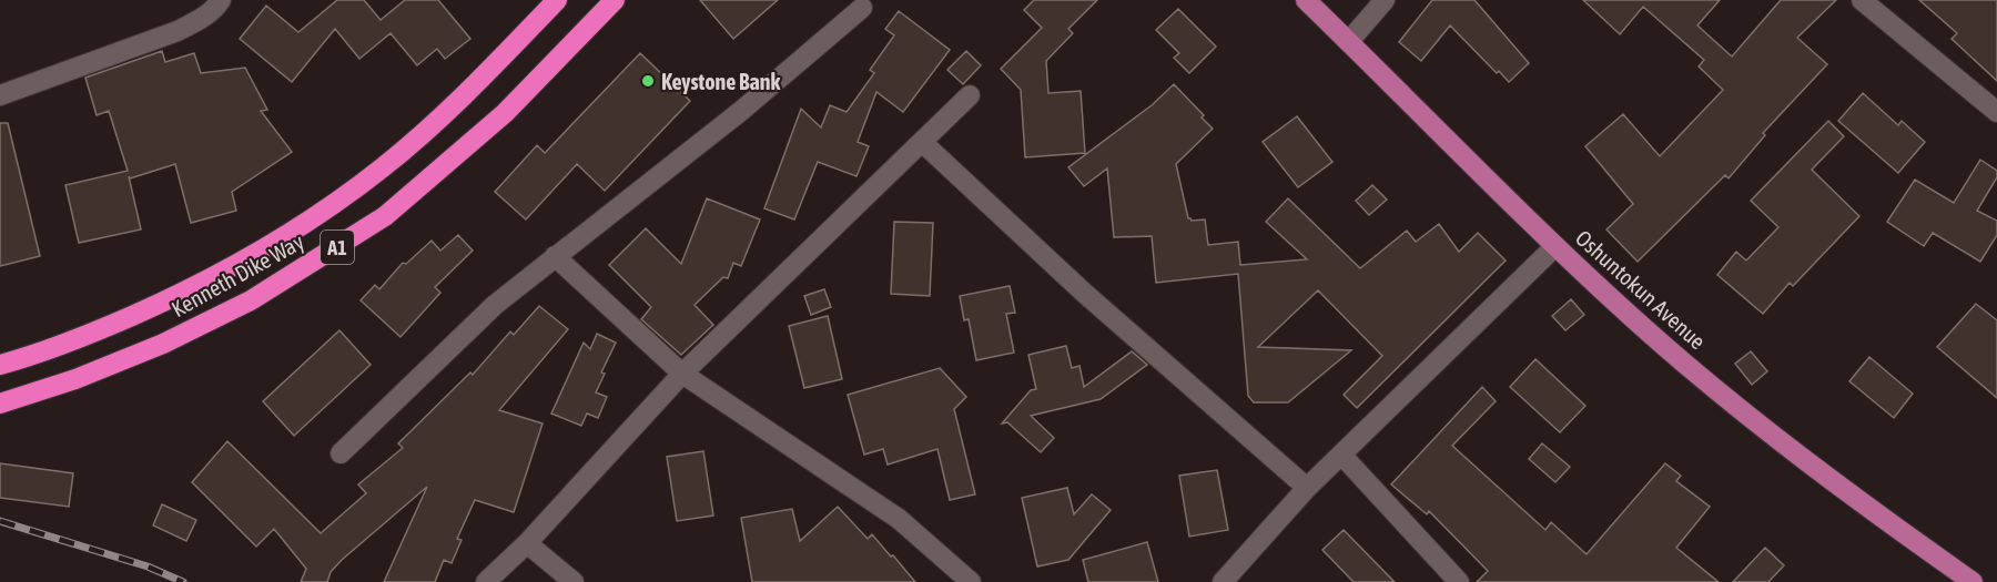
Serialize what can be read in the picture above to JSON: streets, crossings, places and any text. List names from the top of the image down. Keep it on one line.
{"streets":{"highway":["A1","Kenneth Dike Way"],"main road":["Oshuntokun Avenue"]},"places":["Keystone Bank"]}
